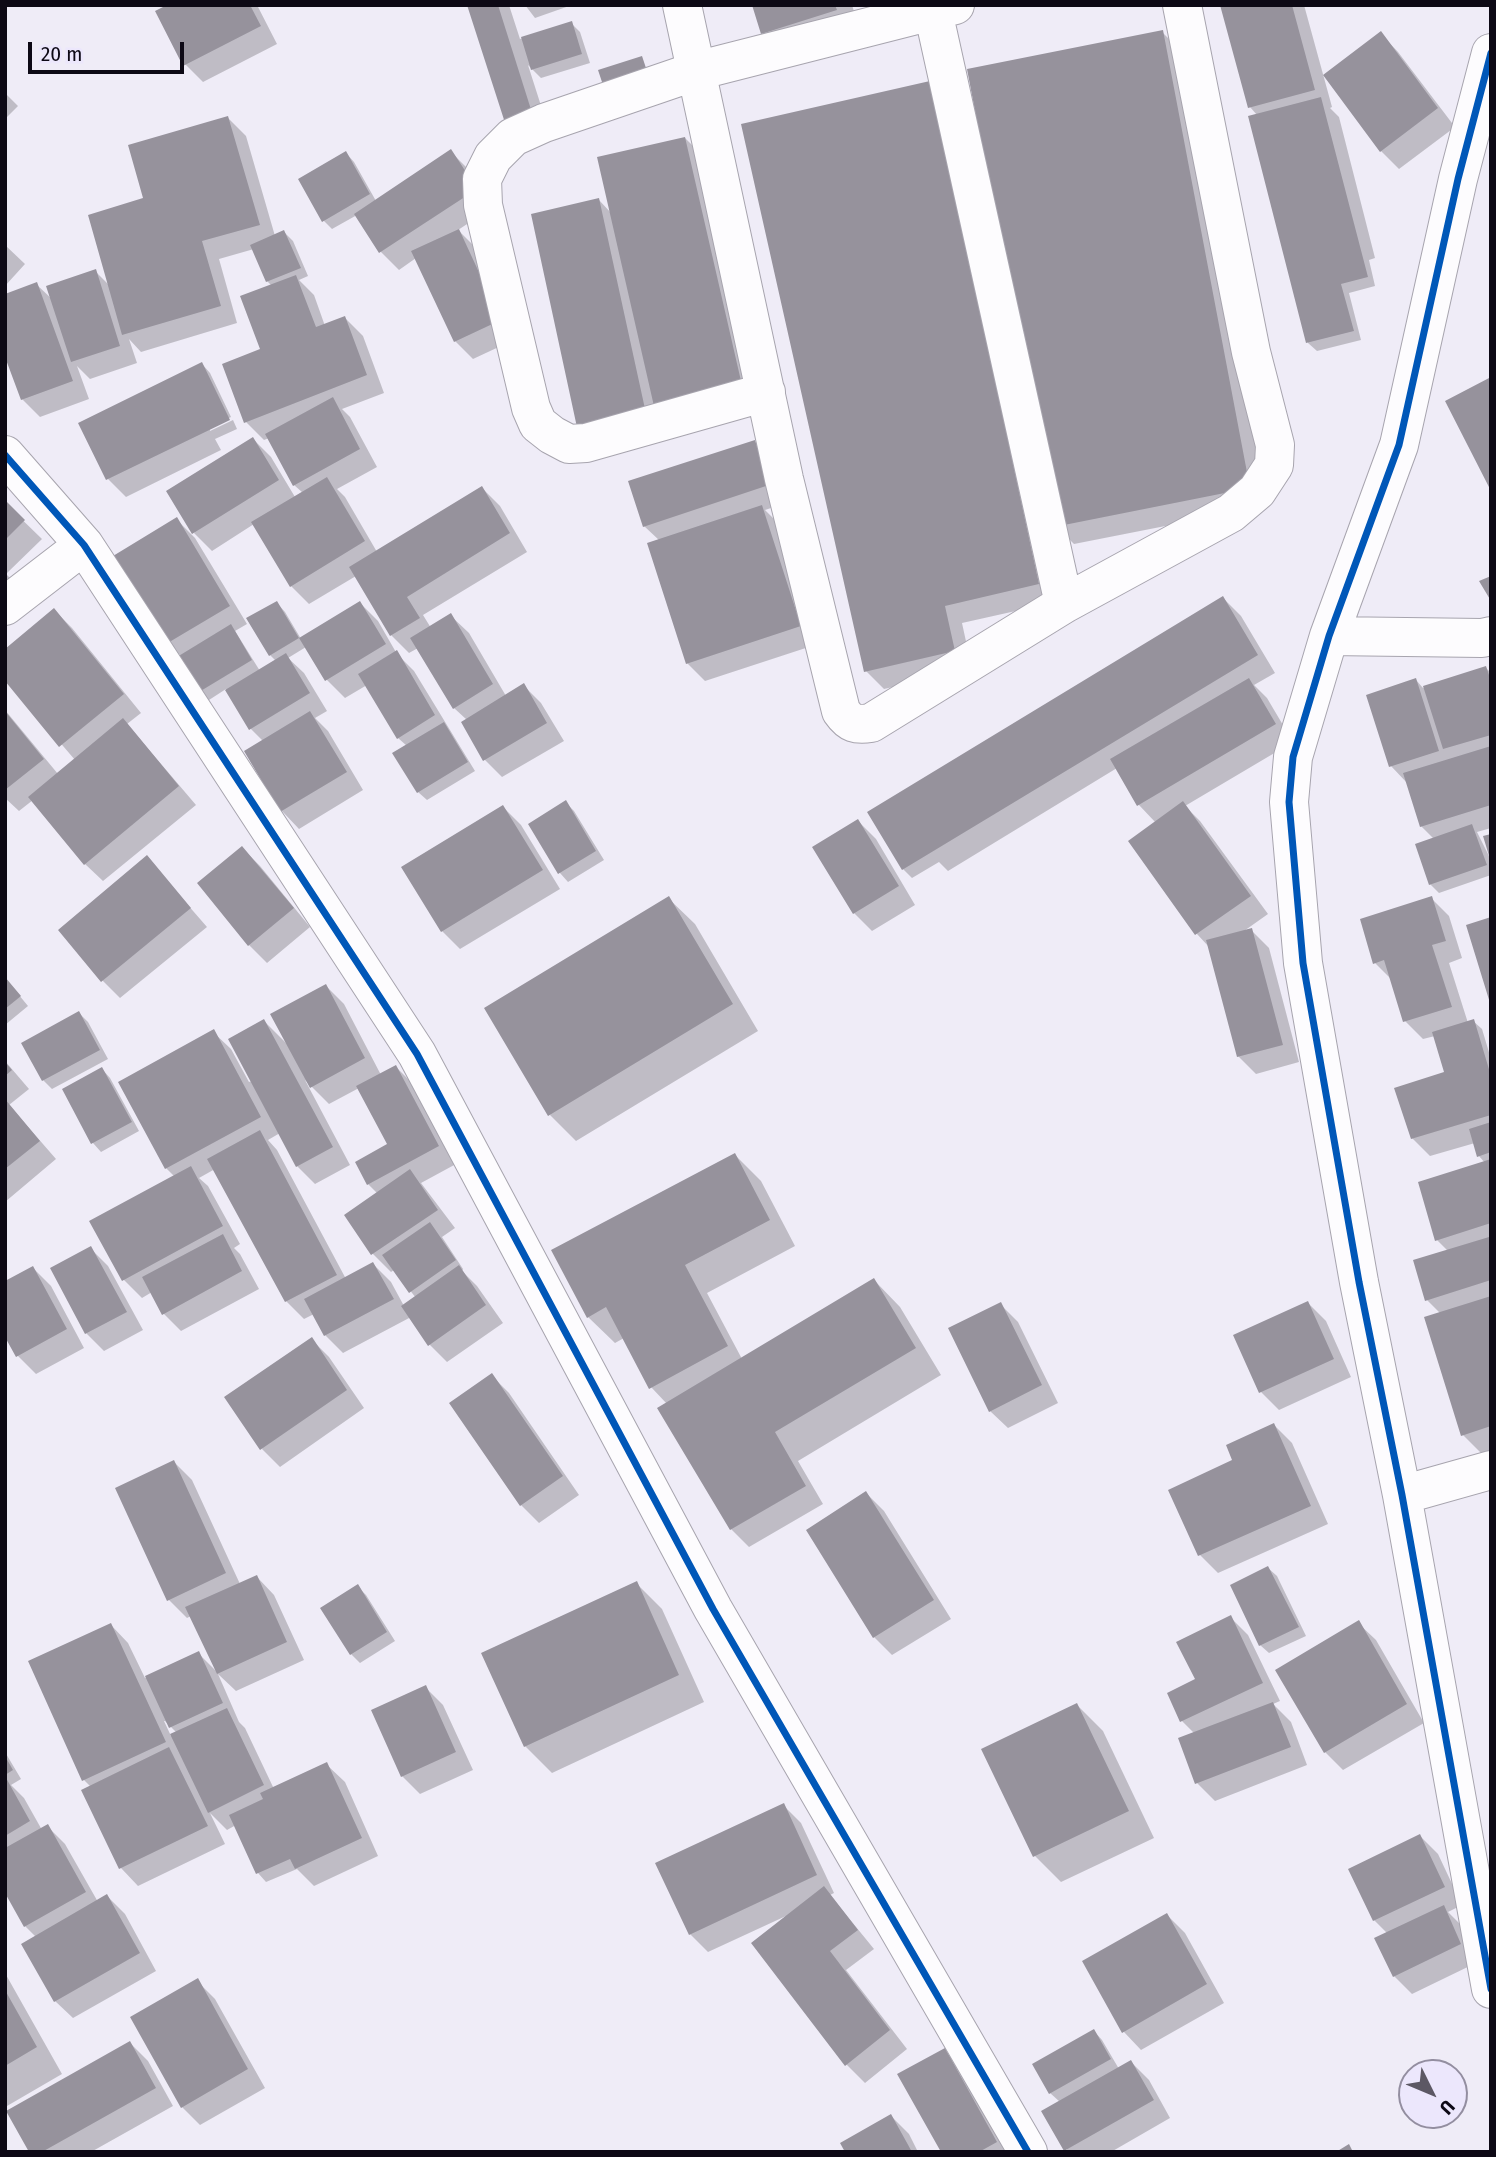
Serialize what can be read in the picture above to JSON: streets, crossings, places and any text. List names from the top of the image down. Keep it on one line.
{"scale_bar":"20 m","north":"bottom right"}
